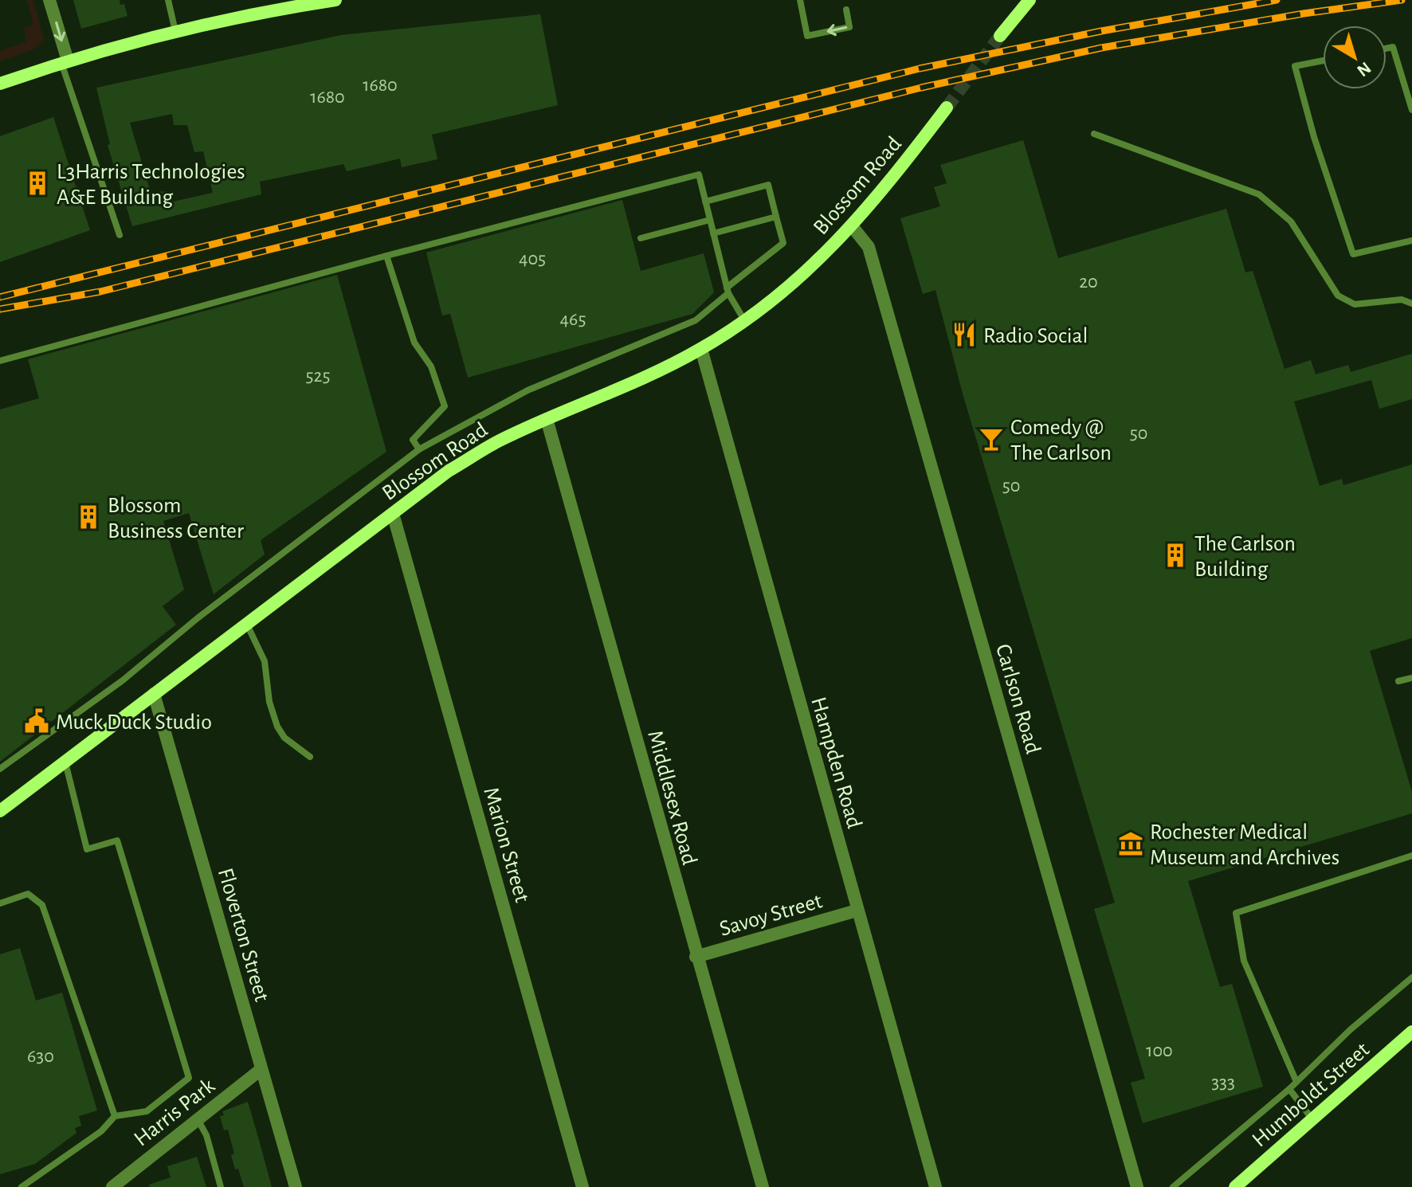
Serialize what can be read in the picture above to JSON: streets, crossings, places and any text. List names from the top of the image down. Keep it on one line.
{"streets":{"street":["Blossom Road","Carlson Road","Hampden Road","Middlesex Road","Marion Street","Savoy Street","Floverton Street","Humboldt Street","Harris Park"]},"crossings":[["Blossom Road","Carlson Road"],["Blossom Road","Hampden Road"],["Blossom Road","Middlesex Road"],["Blossom Road","Marion Street"],["Blossom Road","Floverton Street"],["Hampden Road","Savoy Street"],["Middlesex Road","Savoy Street"],["Floverton Street","Harris Park"]],"places":{"building":["L3Harris Technologies A&E Building","Blossom Business Center","The Carlson Building"],"restaurant":["Radio Social"],"bar":["Comedy @ The Carlson"],"public building":["Muck Duck Studio"],"museum":["Rochester Medical Museum and Archives"]},"house_numbers":["1680","1680","405","20","465","525","50","50","100","630","333"],"north":"bottom right"}
